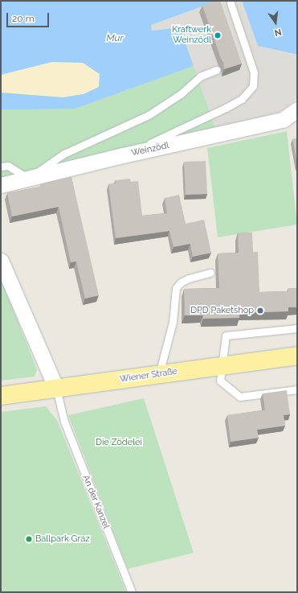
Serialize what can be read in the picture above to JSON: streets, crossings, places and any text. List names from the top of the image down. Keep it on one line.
{"streets":{"main road":["Wiener Straße"],"street":["Weinzödl"],"lane":["An der Kanzel"]},"crossings":[["Wiener Straße","An der Kanzel"]],"water":["Mur"],"parks":["Die Zödelei"],"places":["Kraftwerk Weinzödl","DPD Paketshop","Ballpark Graz"],"scale_bar":"20 m","north":"bottom"}
